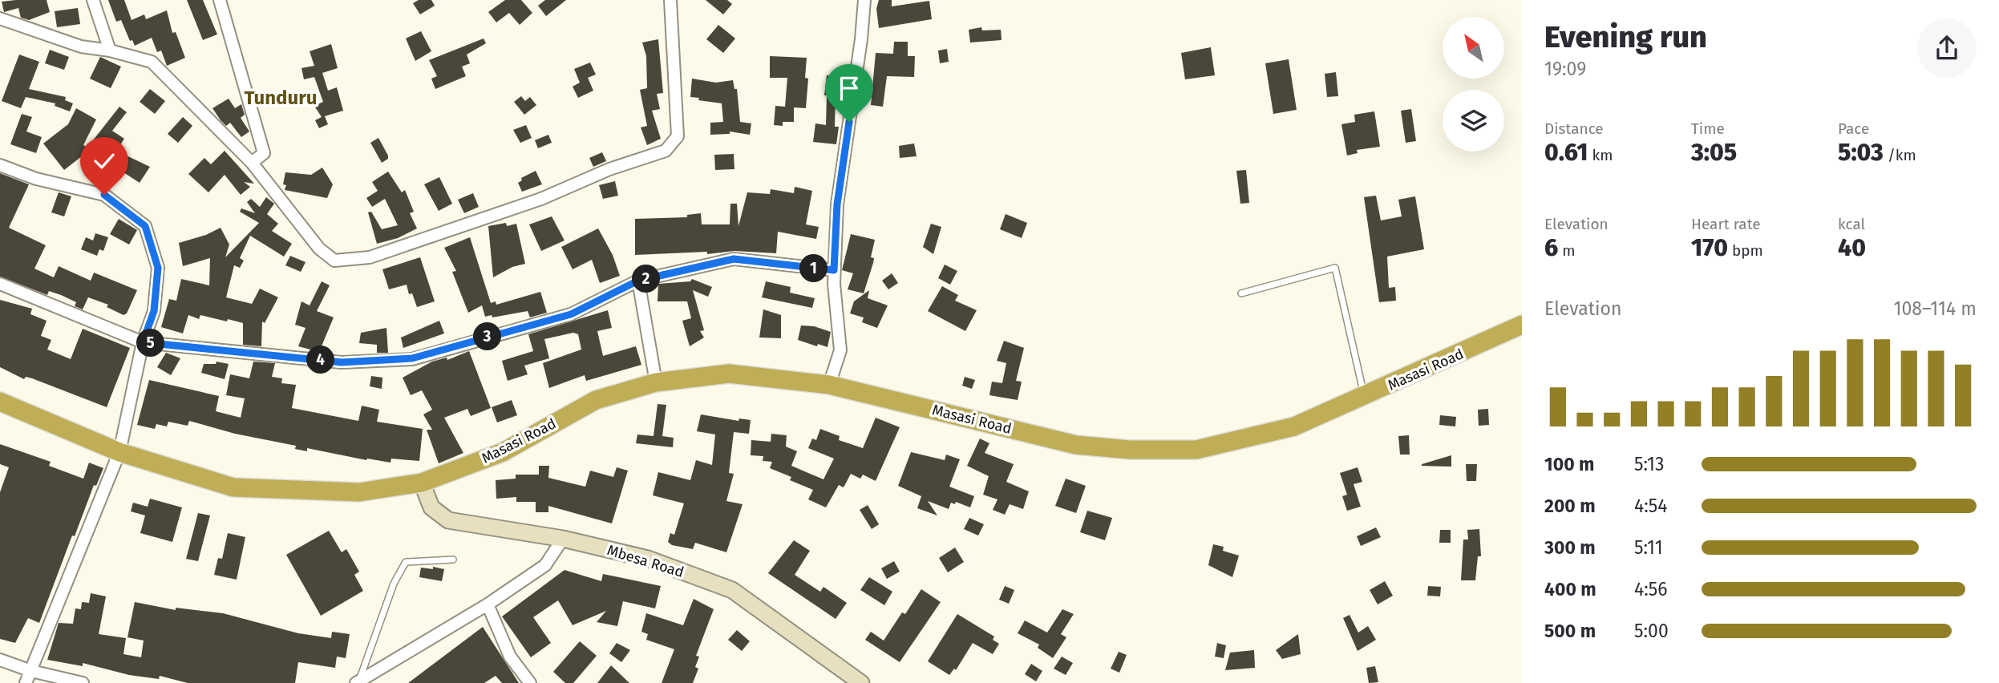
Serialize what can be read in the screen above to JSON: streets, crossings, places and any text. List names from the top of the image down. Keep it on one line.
{"streets":{"highway":["Masasi Road"],"main road":["Mbesa Road"]},"crossings":[["Masasi Road","Mbesa Road"]],"districts":["Tunduru"],"north":"top left","page":{"heading":["Evening run","19:09"],"stats":[["Distance","0.61 km"],["Time","3:05"],["Pace","5:03 /km"],["Elevation","6 m"],["Heart rate","170 bpm"],["kcal","40"]],"pins":["1","2","3","5","4"],"chart":["Elevation","108–114 m"],"list":[{"name":"100 m","note":"5:13"},{"name":"200 m","note":"4:54"},{"name":"300 m","note":"5:11"},{"name":"400 m","note":"4:56"},{"name":"500 m","note":"5:00"}]}}
